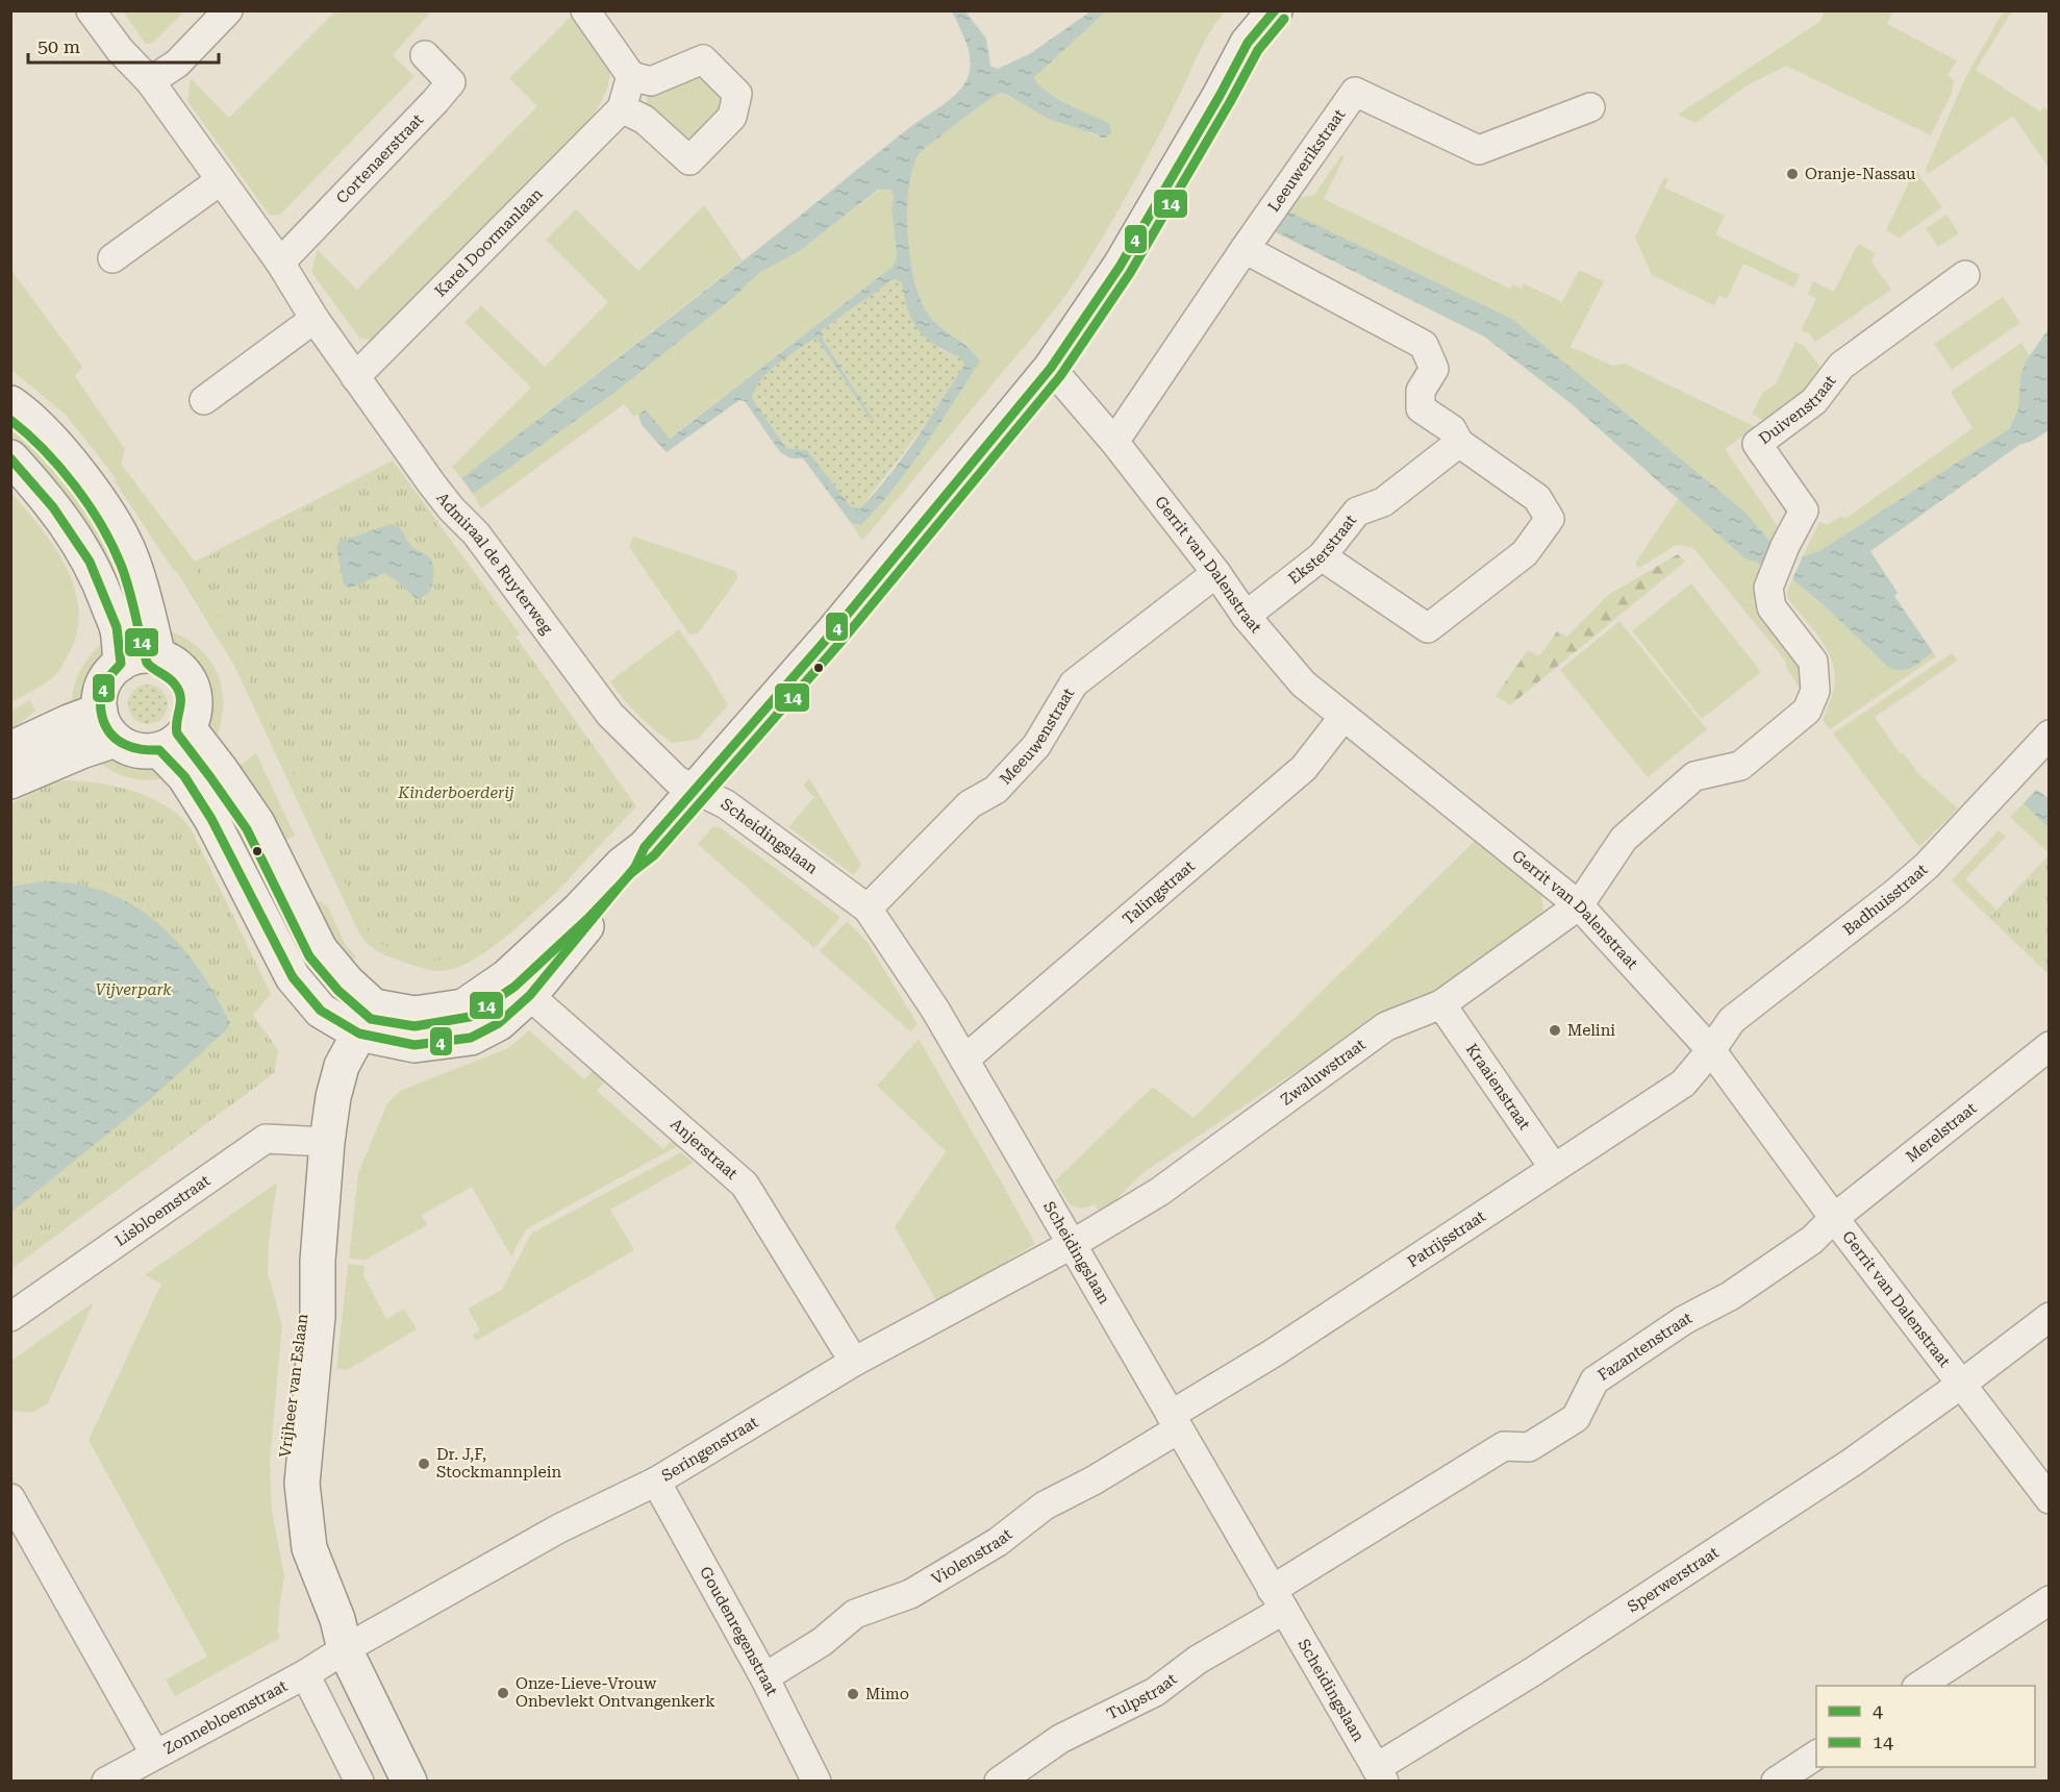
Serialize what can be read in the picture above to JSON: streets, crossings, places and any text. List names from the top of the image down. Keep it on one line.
{"streets":{"street":["Cortenaerstraat","Leeuwerikstraat","Karel Doormanlaan","Duivenstraat","Eksterstraat","Admiraal de Ruyterweg","Gerrit van Dalenstraat","Meeuwenstraat","Scheidingslaan","Talingstraat","Badhuisstraat","Zwaluwstraat","Kraaienstraat","Merelstraat","Anjerstraat","Lisbloemstraat","Patrijsstraat","Fazantenstraat","Vrijheer van Eslaan","Seringenstraat","Violenstraat","Sperwerstraat","Goudenregenstraat","Tulpstraat","Zonnebloemstraat"]},"crossings":[["Cortenaerstraat","Admiraal de Ruyterweg"],["Leeuwerikstraat","Gerrit van Dalenstraat"],["Karel Doormanlaan","Admiraal de Ruyterweg"],["Duivenstraat","Gerrit van Dalenstraat"],["Duivenstraat","Zwaluwstraat"],["Eksterstraat","Gerrit van Dalenstraat"],["Admiraal de Ruyterweg","Scheidingslaan"],["Gerrit van Dalenstraat","Meeuwenstraat"],["Gerrit van Dalenstraat","Talingstraat"],["Gerrit van Dalenstraat","Badhuisstraat"],["Gerrit van Dalenstraat","Zwaluwstraat"],["Gerrit van Dalenstraat","Merelstraat"],["Gerrit van Dalenstraat","Patrijsstraat"],["Gerrit van Dalenstraat","Fazantenstraat"],["Gerrit van Dalenstraat","Sperwerstraat"],["Meeuwenstraat","Scheidingslaan"],["Scheidingslaan","Talingstraat"],["Scheidingslaan","Zwaluwstraat"],["Scheidingslaan","Patrijsstraat"],["Scheidingslaan","Fazantenstraat"],["Scheidingslaan","Seringenstraat"],["Scheidingslaan","Violenstraat"],["Scheidingslaan","Sperwerstraat"],["Scheidingslaan","Tulpstraat"],["Badhuisstraat","Patrijsstraat"],["Zwaluwstraat","Kraaienstraat"],["Zwaluwstraat","Seringenstraat"],["Kraaienstraat","Patrijsstraat"],["Merelstraat","Fazantenstraat"],["Anjerstraat","Seringenstraat"],["Lisbloemstraat","Vrijheer van Eslaan"],["Patrijsstraat","Violenstraat"],["Fazantenstraat","Tulpstraat"],["Vrijheer van Eslaan","Seringenstraat"],["Vrijheer van Eslaan","Zonnebloemstraat"],["Seringenstraat","Goudenregenstraat"],["Seringenstraat","Zonnebloemstraat"],["Violenstraat","Goudenregenstraat"]],"parks":["Kinderboerderij","Vijverpark"],"places":["Oranje-Nassau","Melini","Dr. J,F, Stockmannplein","Onze-Lieve-Vrouw Onbevlekt Ontvangenkerk","Mimo"],"lines":["transit line 4","transit line 14"],"legend":["4","14"],"scale_bar":"50 m"}
